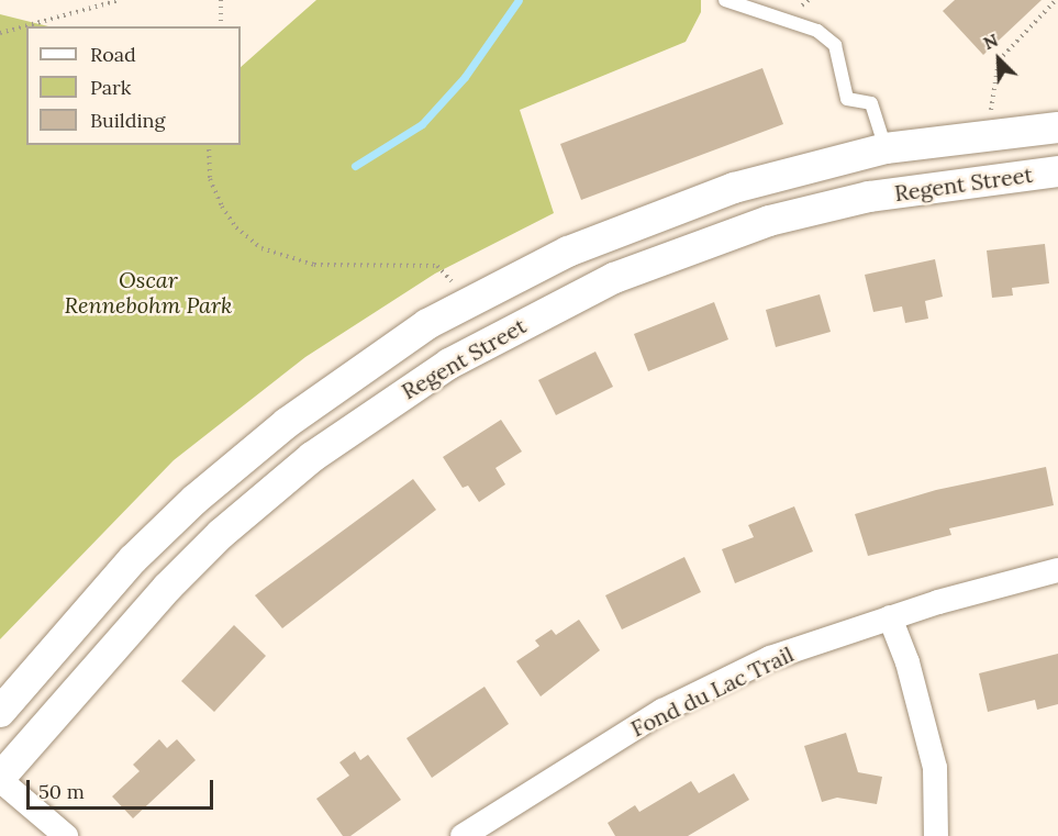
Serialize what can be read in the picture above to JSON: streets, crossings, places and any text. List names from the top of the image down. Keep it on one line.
{"streets":{"street":["Regent Street","Fond du Lac Trail"]},"parks":["Oscar Rennebohm Park"],"legend":["Road","Park","Building"],"scale_bar":"50 m","north":"top left"}
